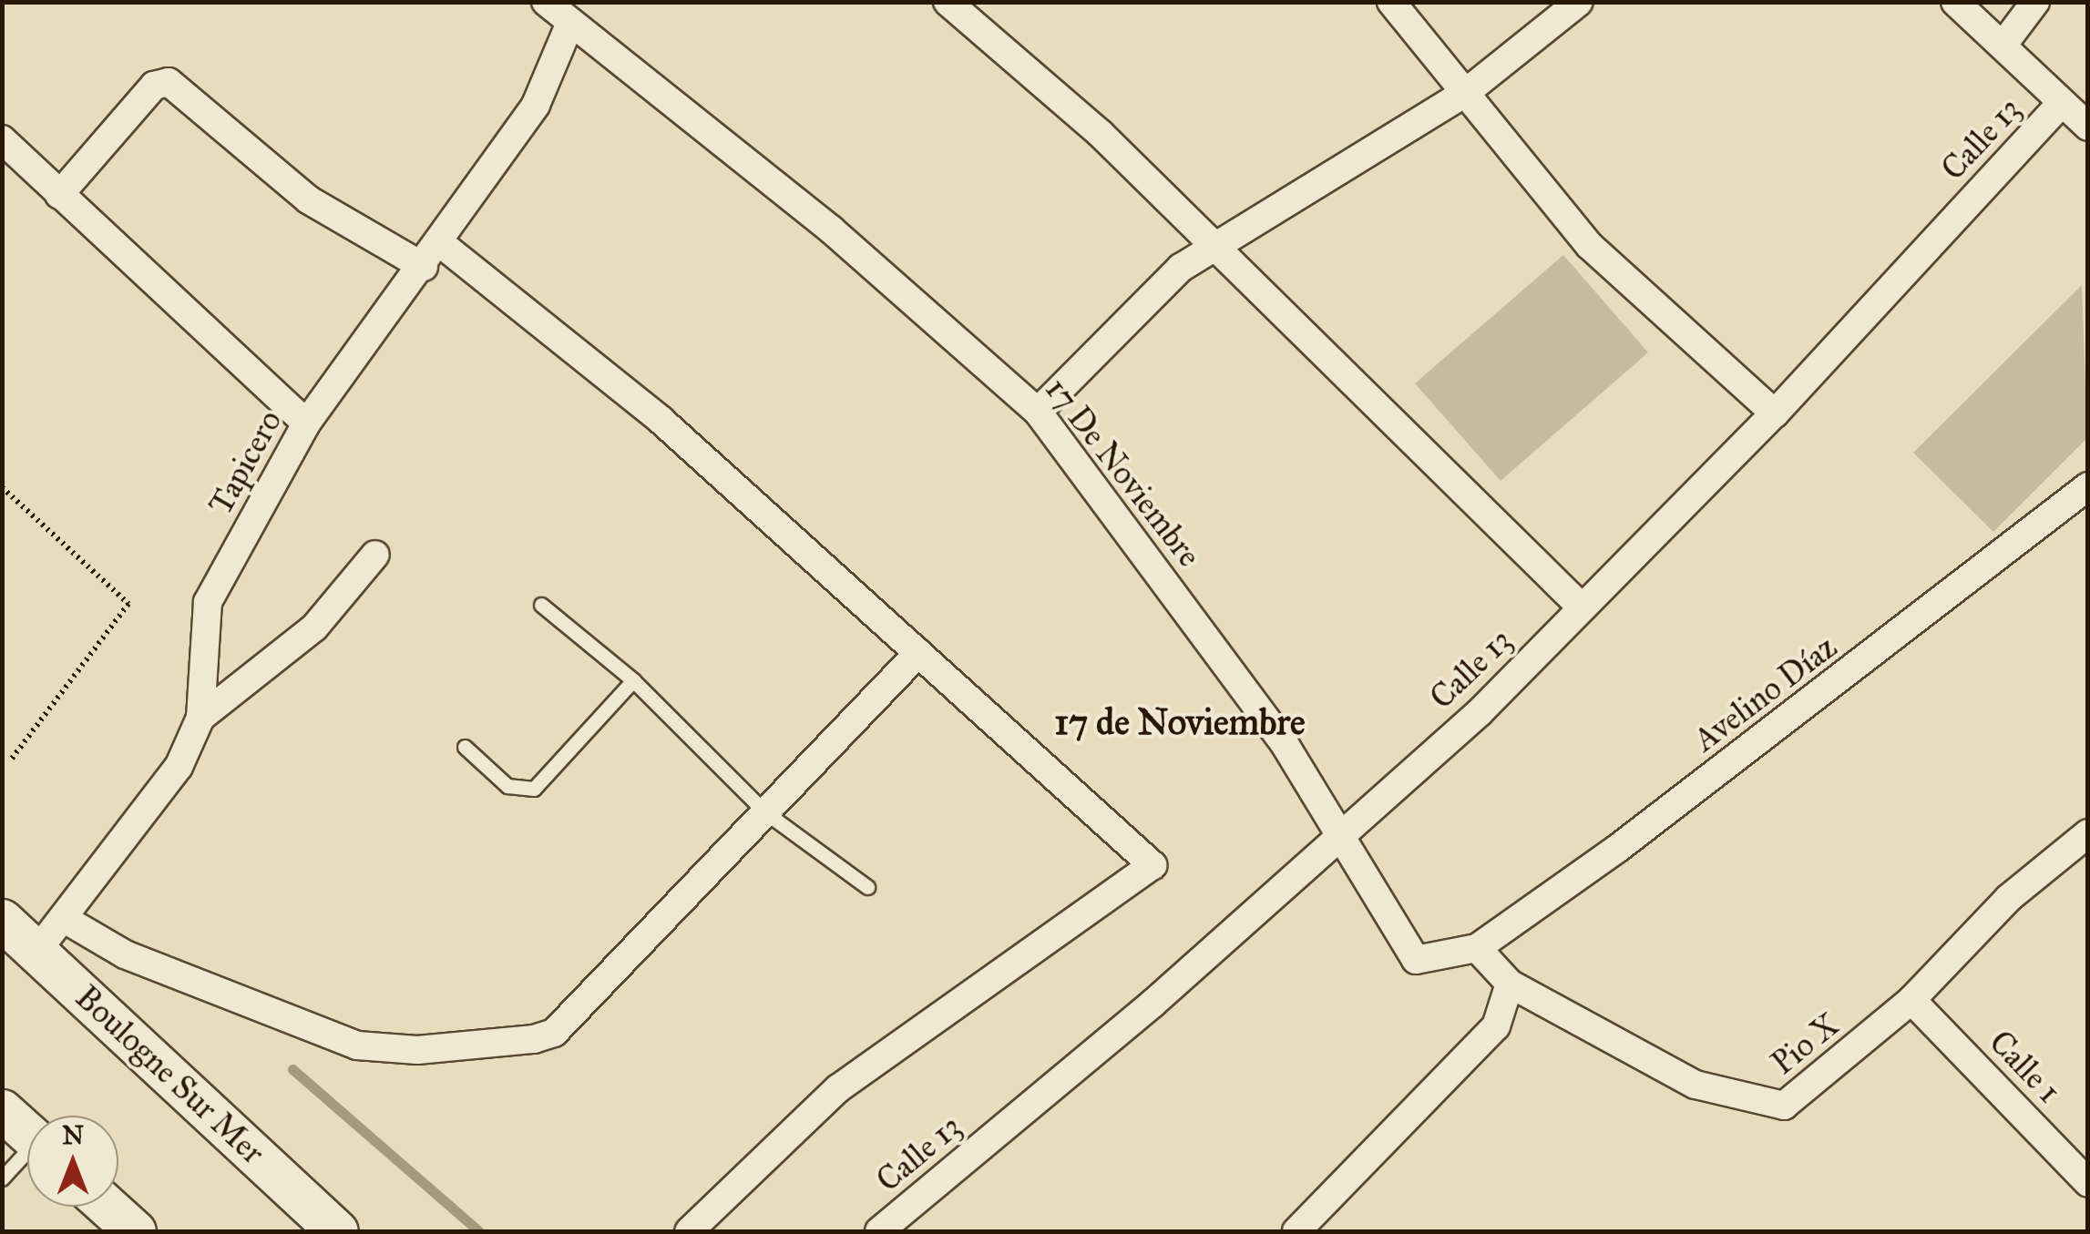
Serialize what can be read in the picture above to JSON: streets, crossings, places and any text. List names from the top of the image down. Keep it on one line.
{"streets":{"street":["Calle 13","Tapicero","17 De Noviembre","Avelino Díaz","Pio X","Calle 1","Boulogne Sur Mer"]},"crossings":[["Calle 13","17 De Noviembre"],["Tapicero","17 De Noviembre"],["Tapicero","Boulogne Sur Mer"],["17 De Noviembre","Avelino Díaz"],["17 De Noviembre","Pio X"],["Avelino Díaz","Pio X"],["Pio X","Calle 1"]],"districts":["17 de Noviembre"],"north":"top"}
